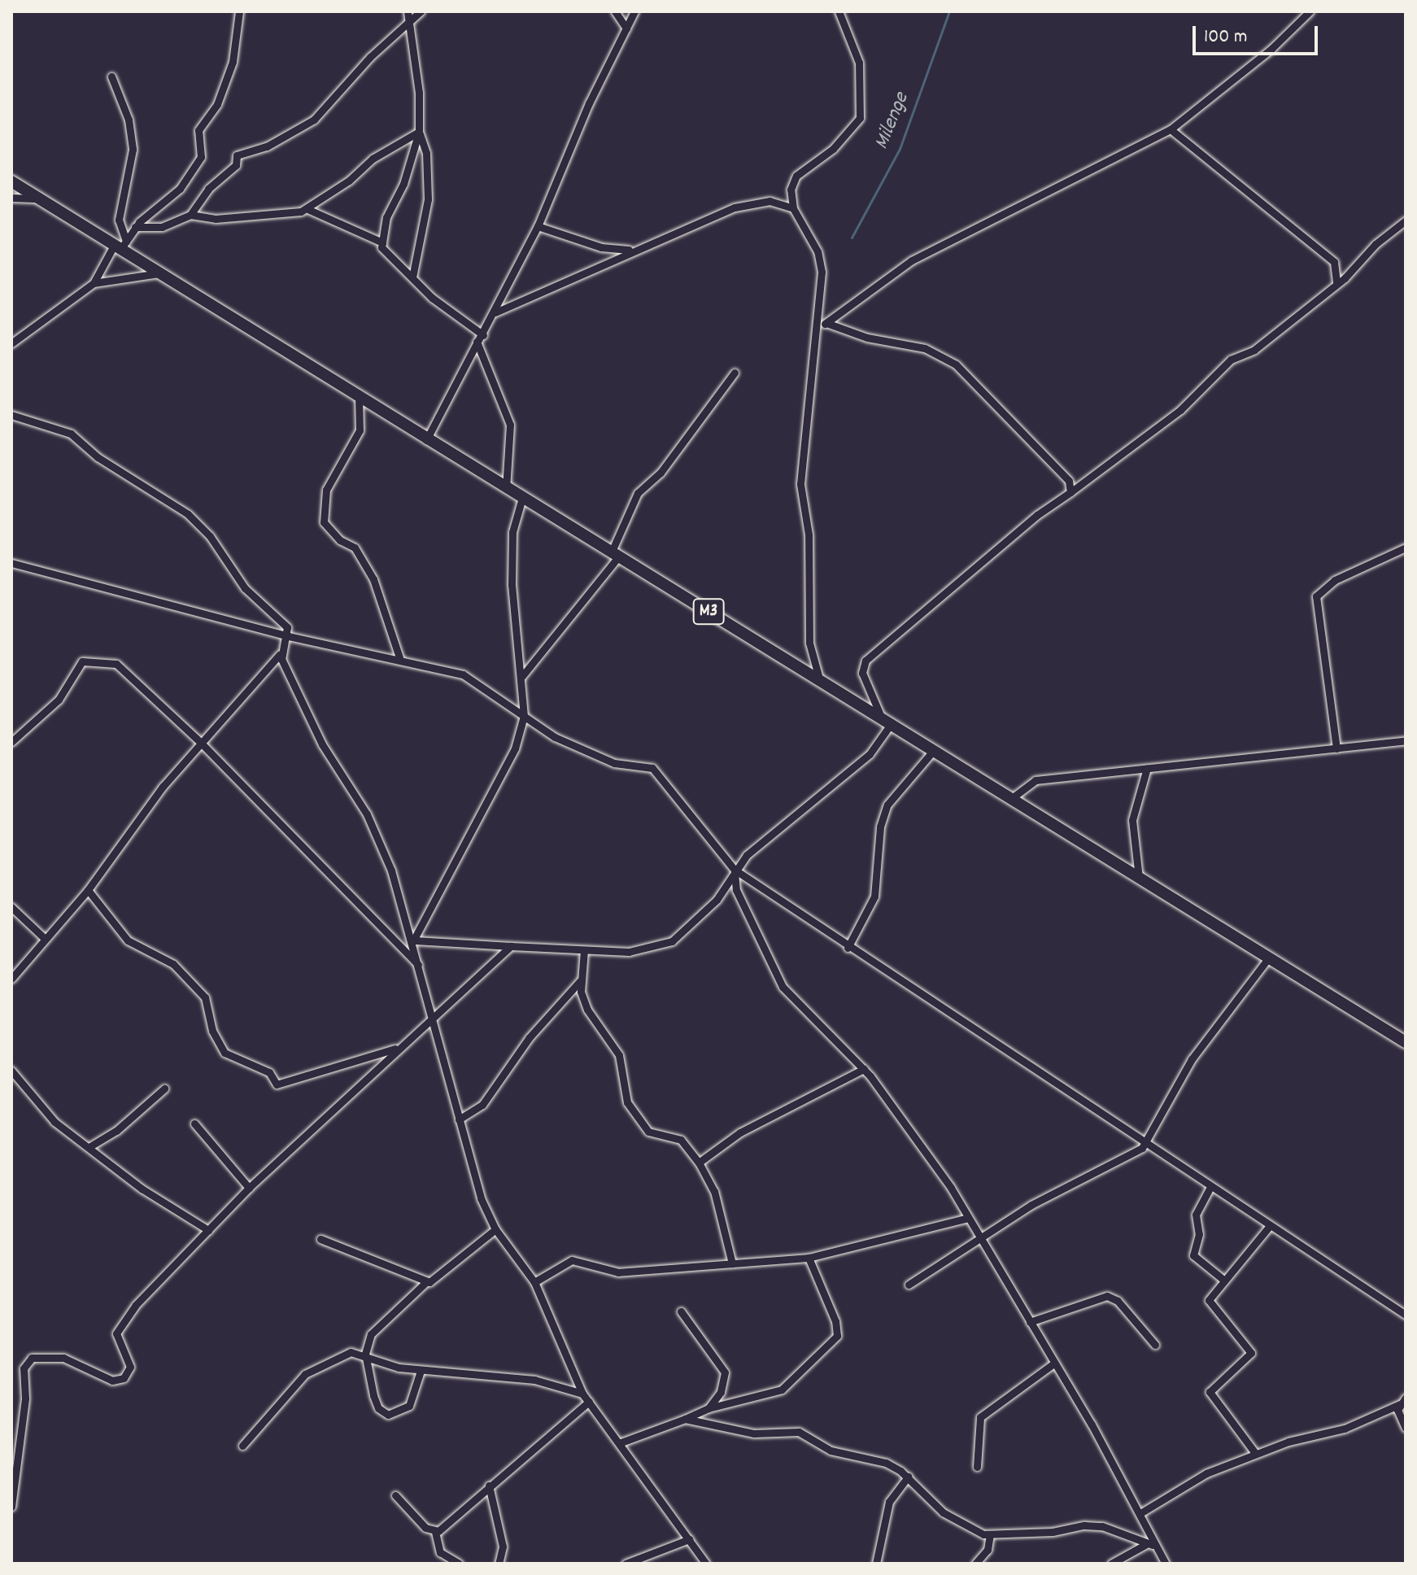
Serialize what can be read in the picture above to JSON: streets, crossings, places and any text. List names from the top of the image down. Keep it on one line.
{"streets":{"main road":["M3"]},"water":["Milenge"],"scale_bar":"100 m"}
